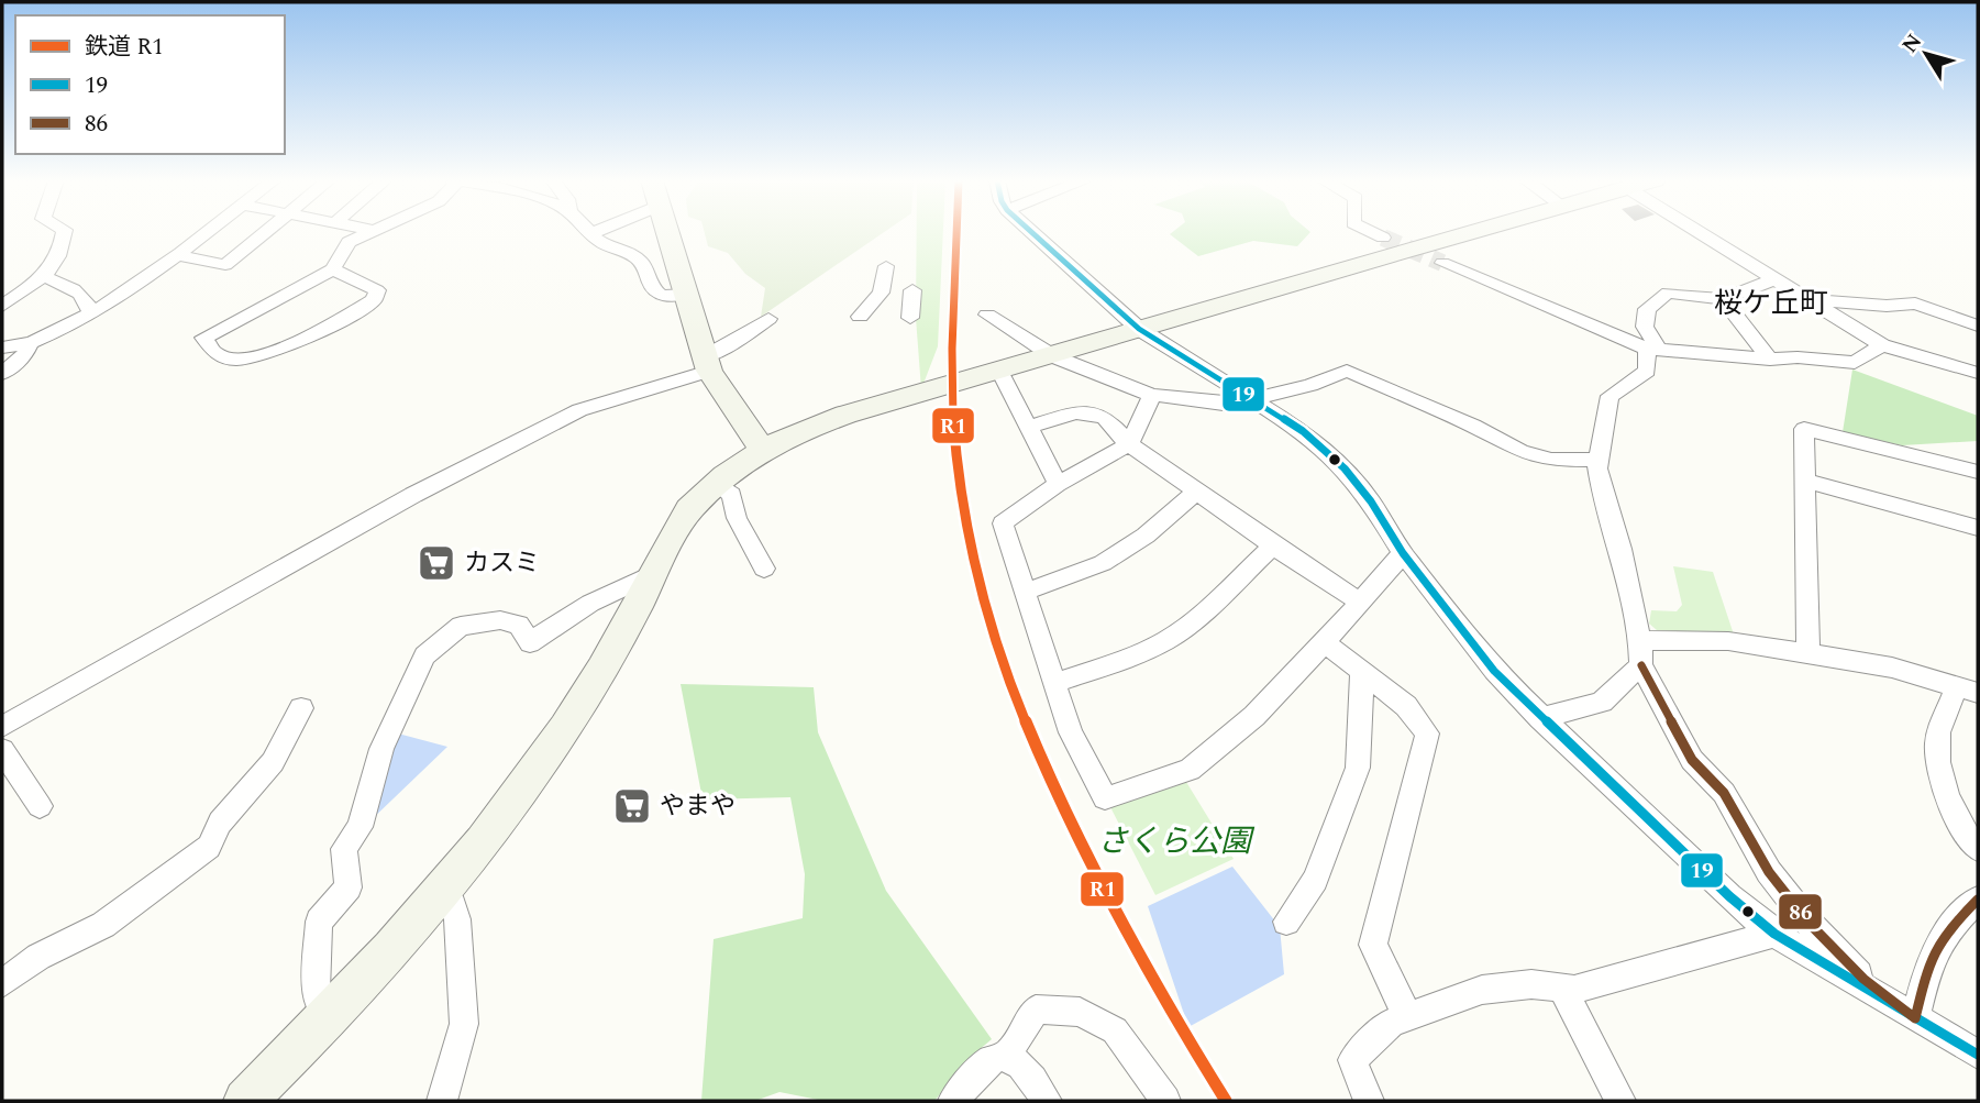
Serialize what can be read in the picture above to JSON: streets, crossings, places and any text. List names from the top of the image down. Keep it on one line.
{"districts":["桜ケ丘町"],"parks":["さくら公園"],"places":{"supermarket":["カスミ","やまや"]},"lines":["rail line R1","transit line 19","transit line 86"],"legend":["鉄道 R1","19","86"],"north":"top left"}
